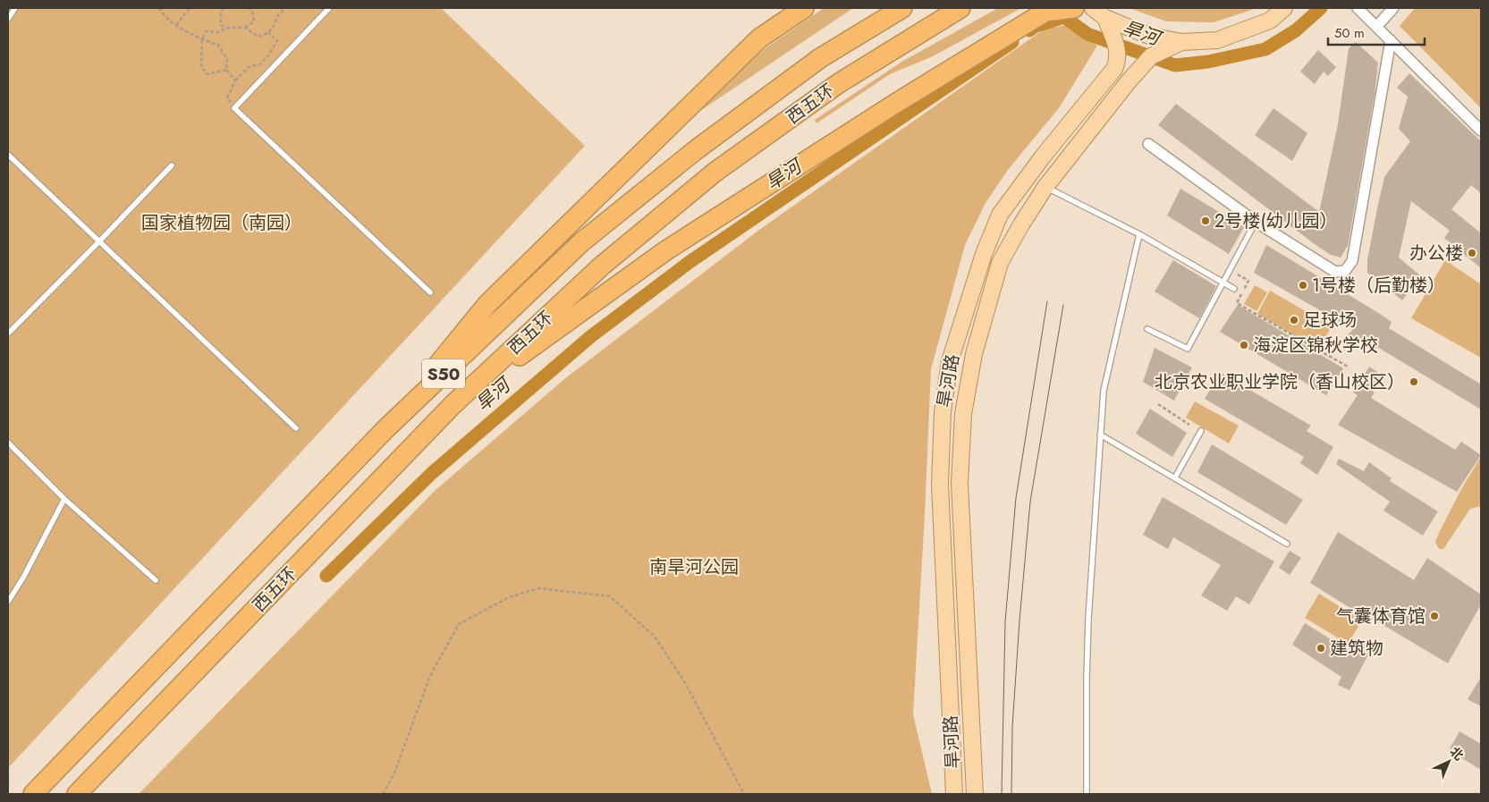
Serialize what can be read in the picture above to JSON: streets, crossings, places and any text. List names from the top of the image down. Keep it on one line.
{"streets":{"highway":["西五环","S50"],"main road":["旱河路"]},"water":["旱河"],"parks":["国家植物园（南园）","南旱河公园"],"places":["2号楼(幼儿园）","办公楼","1号楼（后勤楼）","足球场","海淀区锦秋学校","北京农业职业学院（香山校区）","气囊体育馆","建筑物"],"scale_bar":"50 m","north":"top right"}
